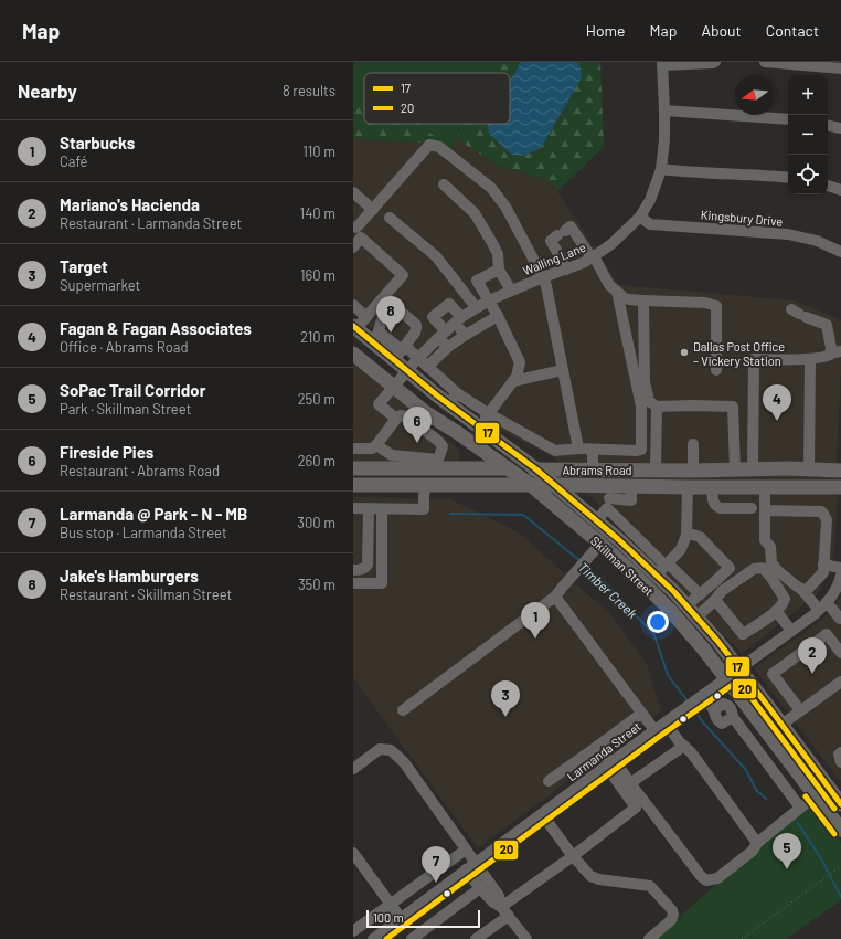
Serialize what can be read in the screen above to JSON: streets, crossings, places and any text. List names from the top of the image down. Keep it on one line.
{"streets":{"main road":["Abrams Road","Skillman Street"],"street":["Kingsbury Drive","Walling Lane","Larmanda Street"]},"crossings":[["Kingsbury Drive","Walling Lane"],["Walling Lane","Skillman Street"],["Abrams Road","Skillman Street"],["Skillman Street","Larmanda Street"]],"water":["Timber Creek"],"places":["Dallas Post Office – Vickery Station"],"lines":["transit line 17","transit line 20"],"legend":["17","20"],"scale_bar":"100 m","north":"left","page":{"header":"Map","nav":["Home","Map","About","Contact"],"heading":["Nearby","8 results"],"map_buttons":["+","−"],"list":[{"mark":"1","name":"Starbucks","note":"Café","value":"110 m"},{"mark":"2","name":"Mariano's Hacienda","note":"Restaurant · Larmanda Street","value":"140 m"},{"mark":"3","name":"Target","note":"Supermarket","value":"160 m"},{"mark":"4","name":"Fagan & Fagan Associates","note":"Office · Abrams Road","value":"210 m"},{"mark":"5","name":"SoPac Trail Corridor","note":"Park · Skillman Street","value":"250 m"},{"mark":"6","name":"Fireside Pies","note":"Restaurant · Abrams Road","value":"260 m"},{"mark":"7","name":"Larmanda @ Park - N - MB","note":"Bus stop · Larmanda Street","value":"300 m"},{"mark":"8","name":"Jake's Hamburgers","note":"Restaurant · Skillman Street","value":"350 m"}],"pins":["8","4","6","1","2","3","5","7"],"scale":"100 m"}}
